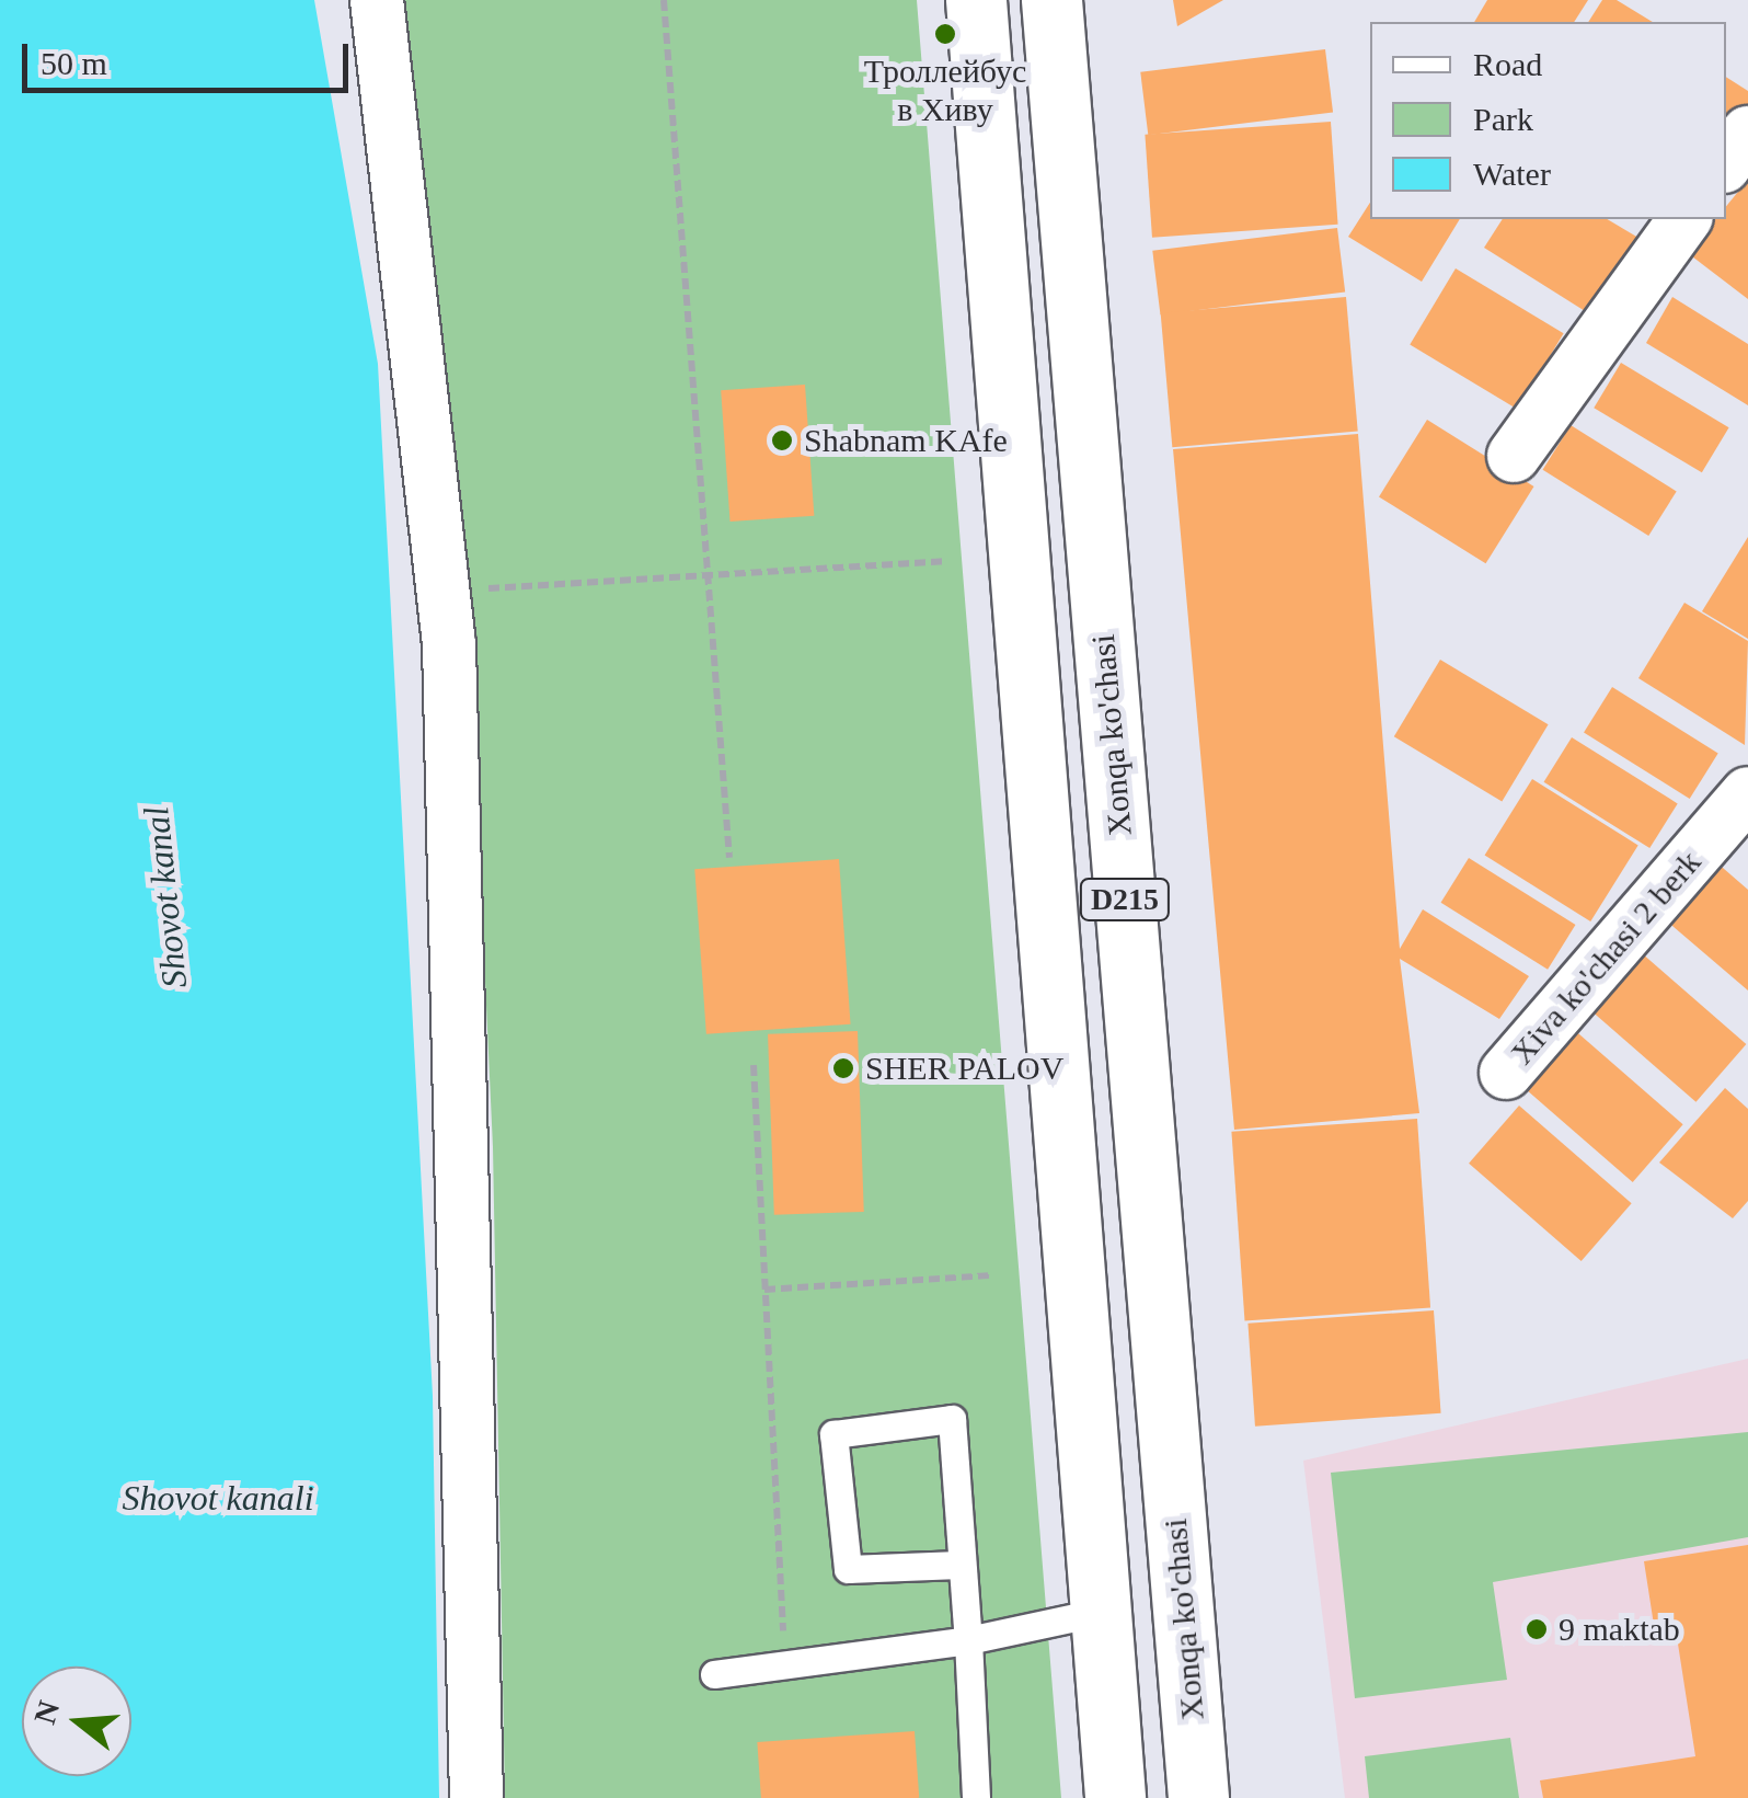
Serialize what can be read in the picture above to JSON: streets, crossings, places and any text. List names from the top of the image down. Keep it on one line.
{"streets":{"main road":["Xonqa ko'chasi","D215"],"street":["Xiva ko'chasi 2 berk"]},"water":["Shovot kanal","Shovot kanali"],"places":["Троллейбус в Хиву","Shabnam KAfe","SHER PALOV","9 maktab"],"legend":["Road","Park","Water"],"scale_bar":"50 m","north":"left"}
